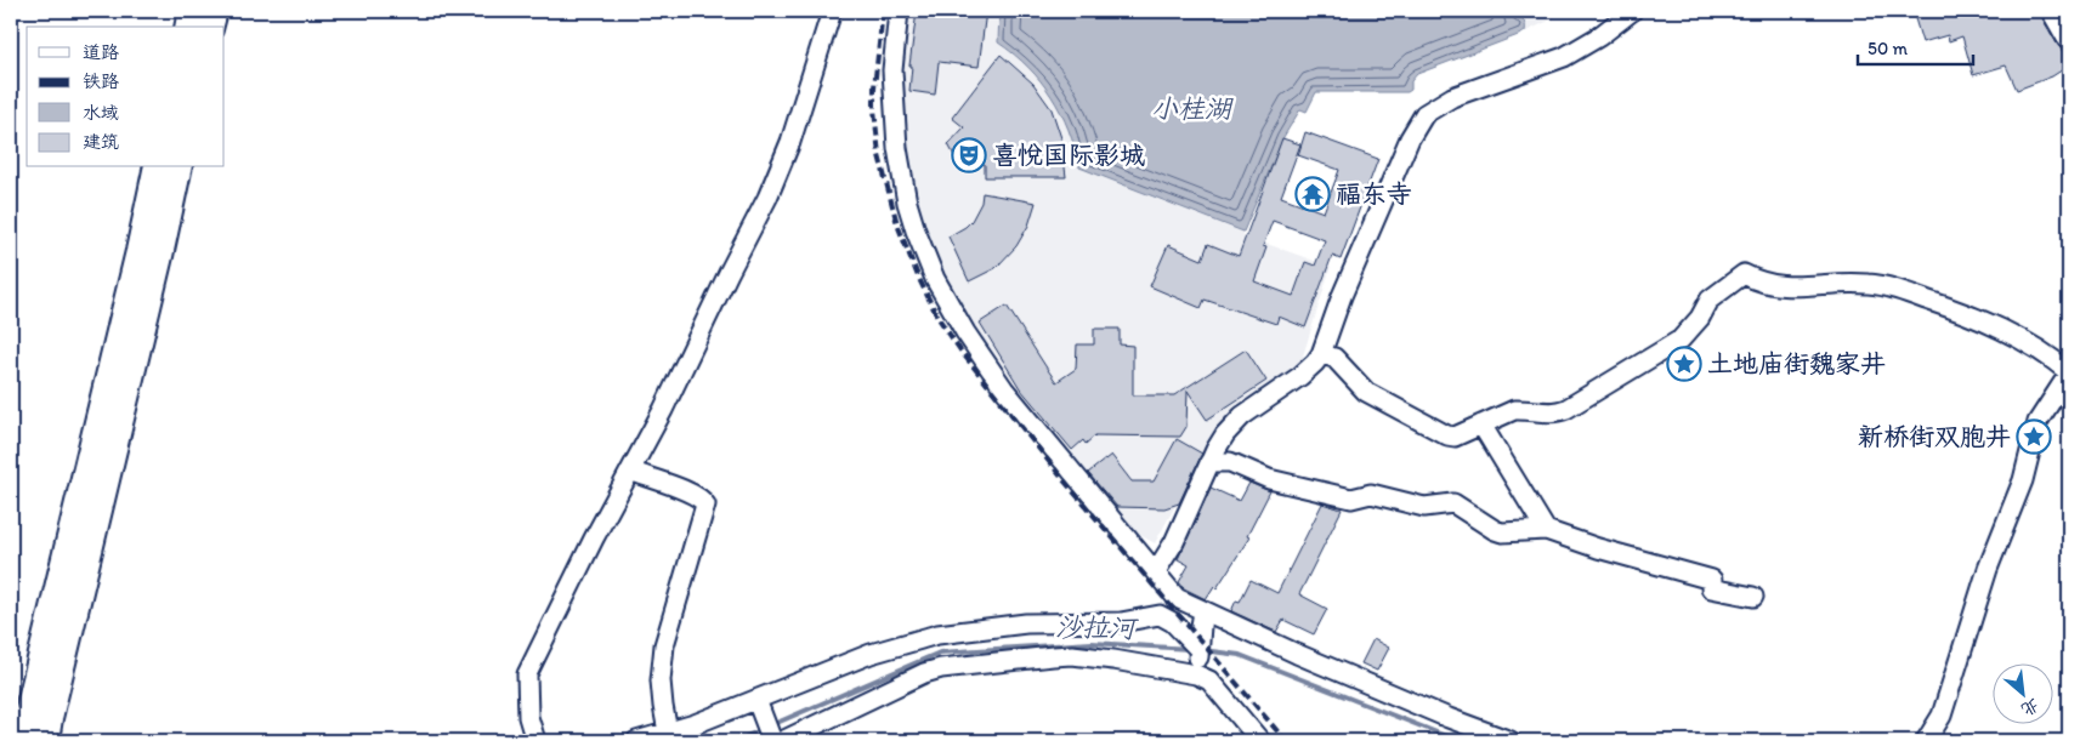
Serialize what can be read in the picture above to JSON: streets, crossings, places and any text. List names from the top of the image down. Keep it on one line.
{"water":["小桂湖","沙拉河"],"places":{"theatre":["喜悦国际影城"],"temple":["福东寺"],"place":["土地庙街魏家井","新桥街双胞井"]},"legend":["道路","铁路","水域","建筑"],"scale_bar":"50 m","north":"bottom right"}
